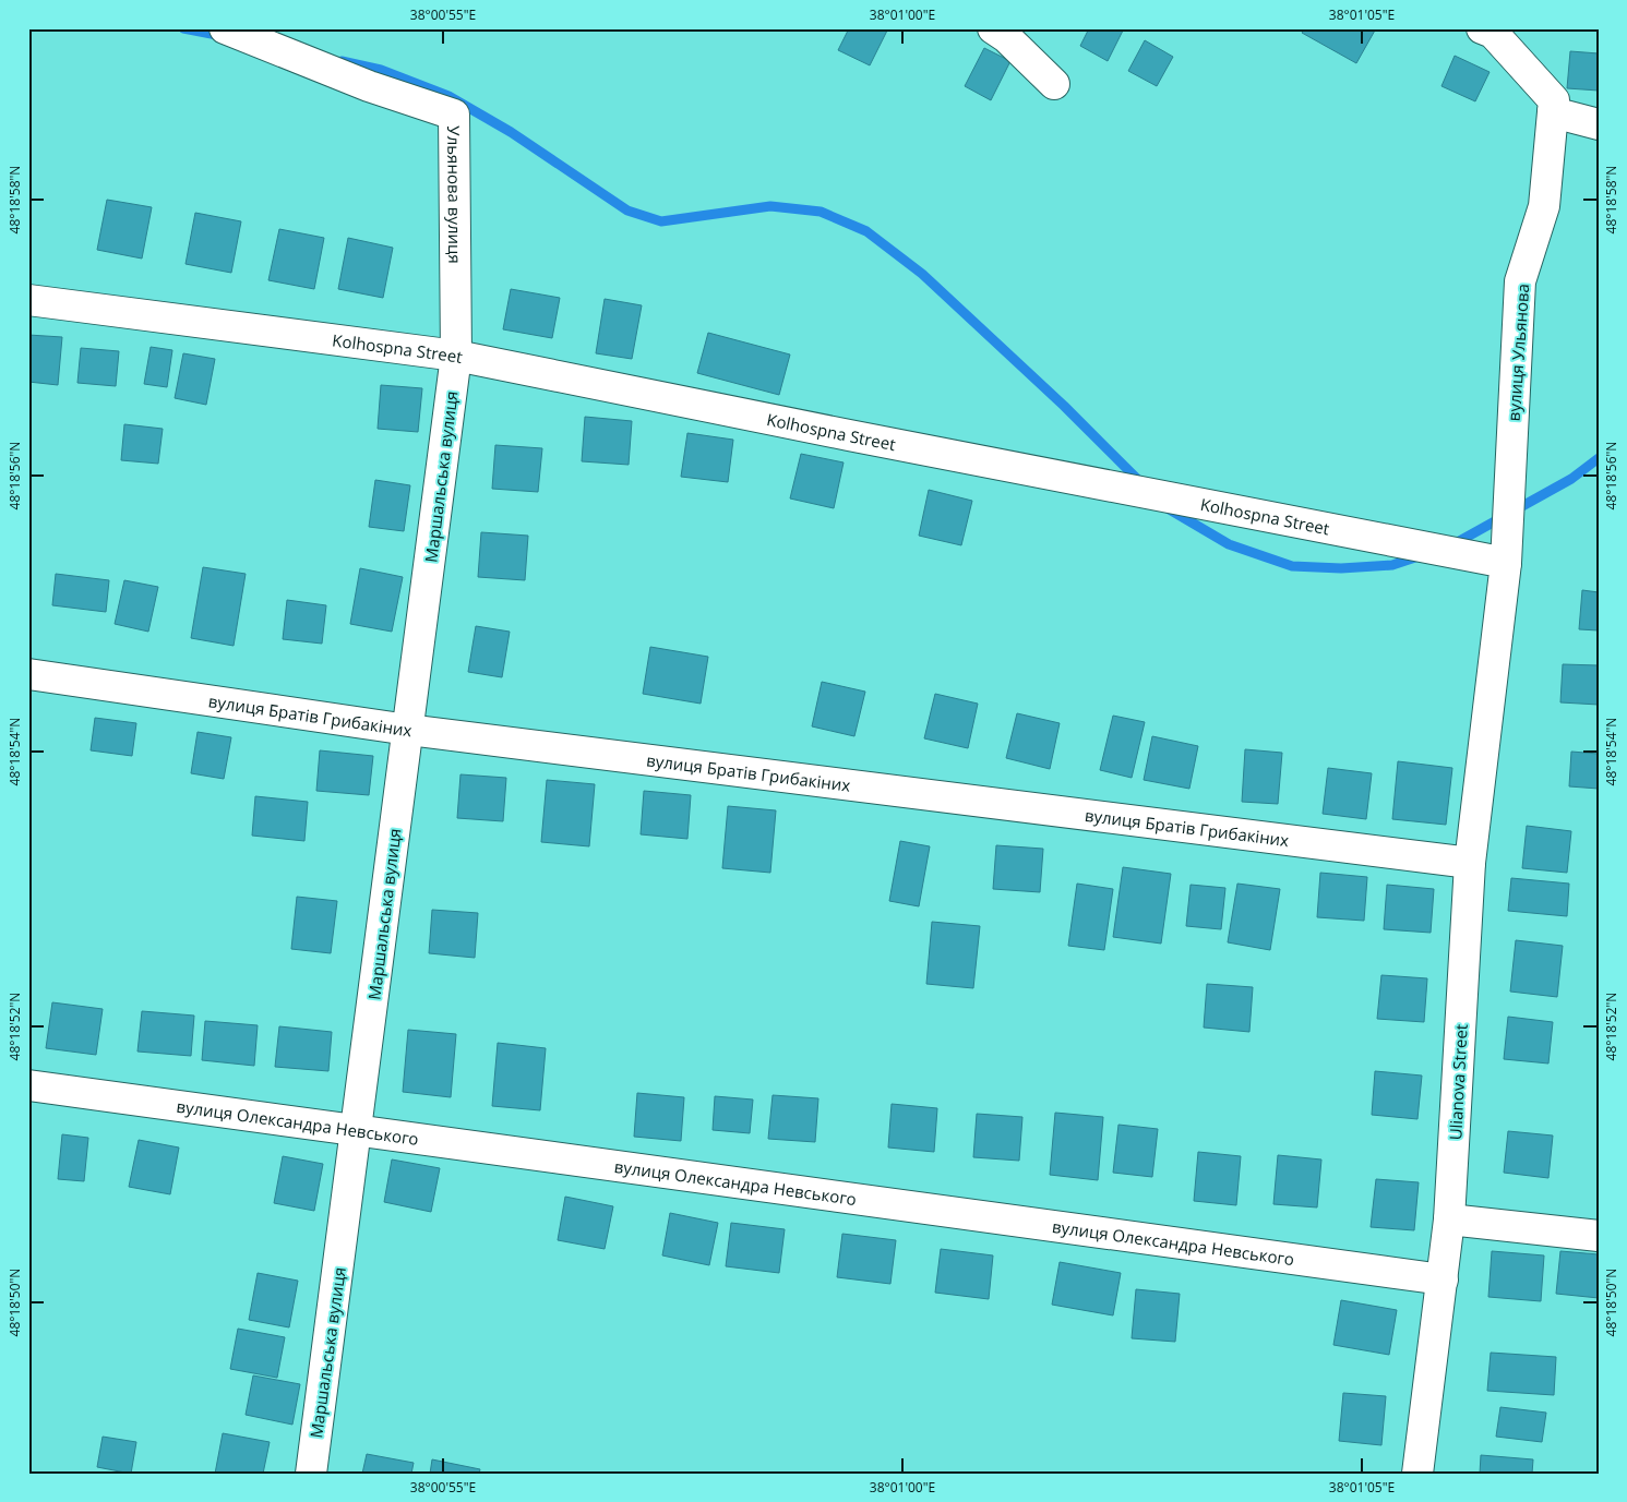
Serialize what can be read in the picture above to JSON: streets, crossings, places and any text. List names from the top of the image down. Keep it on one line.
{"streets":{"street":["Ульянова вулиця","Kolhospna Street","вулиця Ульянова","Маршальська вулиця","вулиця Братів Грибакіних","Ulianova Street","вулиця Олександра Невського"]},"crossings":[["Ульянова вулиця","Kolhospna Street"],["Ульянова вулиця","Маршальська вулиця"],["Kolhospna Street","вулиця Ульянова"],["Kolhospna Street","Маршальська вулиця"],["Kolhospna Street","Ulianova Street"],["вулиця Ульянова","Ulianova Street"],["Маршальська вулиця","вулиця Братів Грибакіних"],["Маршальська вулиця","вулиця Олександра Невського"],["вулиця Братів Грибакіних","Ulianova Street"],["Ulianova Street","вулиця Олександра Невського"]],"coordinates":["38°00'55\"E","38°01'00\"E","38°01'05\"E","48°18'58\"N","48°18'56\"N","48°18'54\"N","48°18'52\"N","48°18'50\"N"]}
